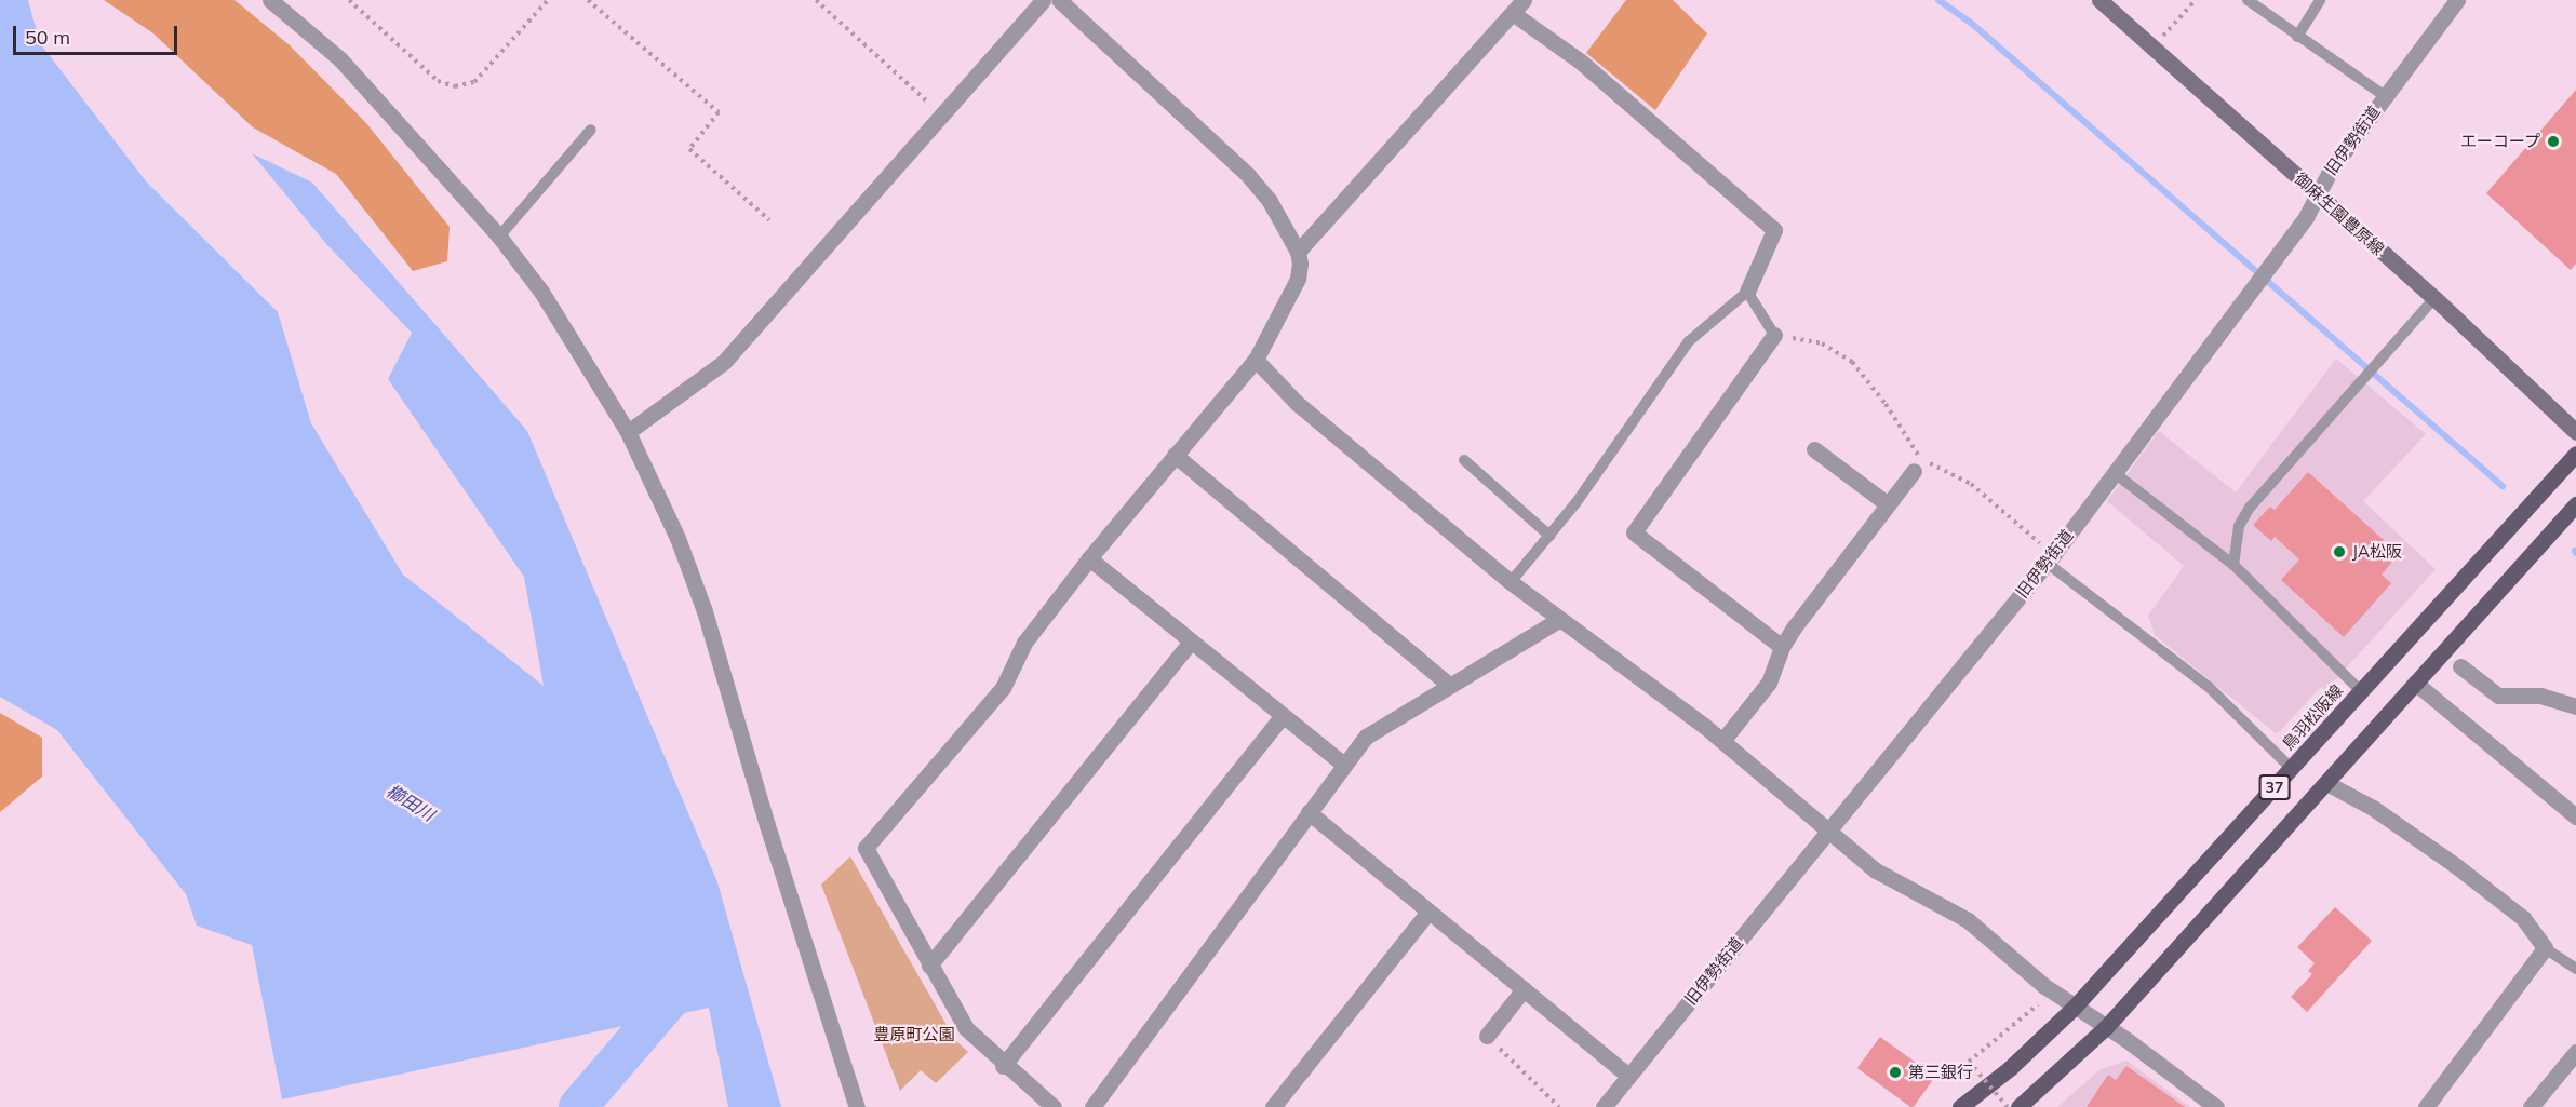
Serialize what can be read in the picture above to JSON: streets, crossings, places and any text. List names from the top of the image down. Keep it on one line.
{"streets":{"main road":["御麻生園豊原線","鳥羽松阪線","37"],"street":["旧伊勢街道"]},"crossings":[["旧伊勢街道","御麻生園豊原線"]],"water":["櫛田川"],"parks":["豊原町公園"],"places":["エーコープ","JA松阪","第三銀行"],"scale_bar":"50 m"}
